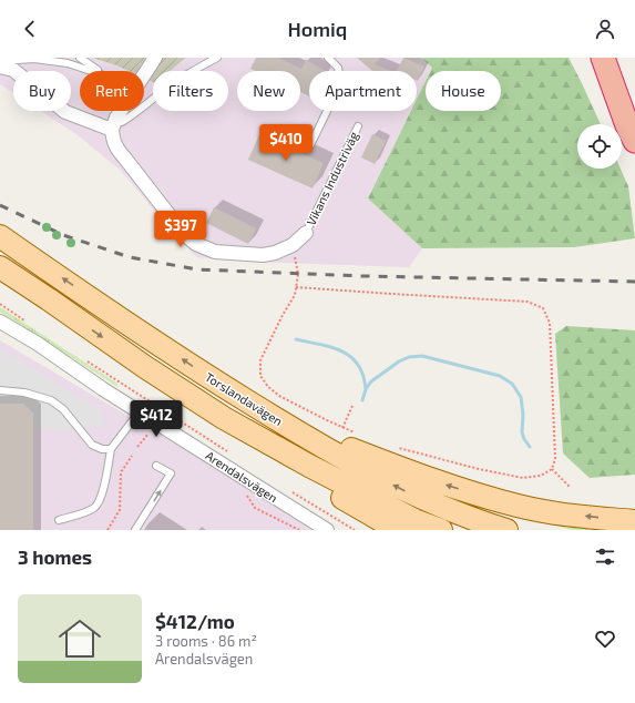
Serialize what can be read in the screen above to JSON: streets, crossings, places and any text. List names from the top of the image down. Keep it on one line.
{"streets":{"main road":["Torslandavägen"],"street":["Vikans Industriväg","Arendalsvägen"]},"page":{"header":"Homiq","chip":["Buy","Rent","Filters","New","Apartment","House"],"price":["$410","$397","$412"],"heading":"3 homes","list":[{"name":"$412/mo","note":"3 rooms · 86 m² · Arendalsvägen"}]}}
